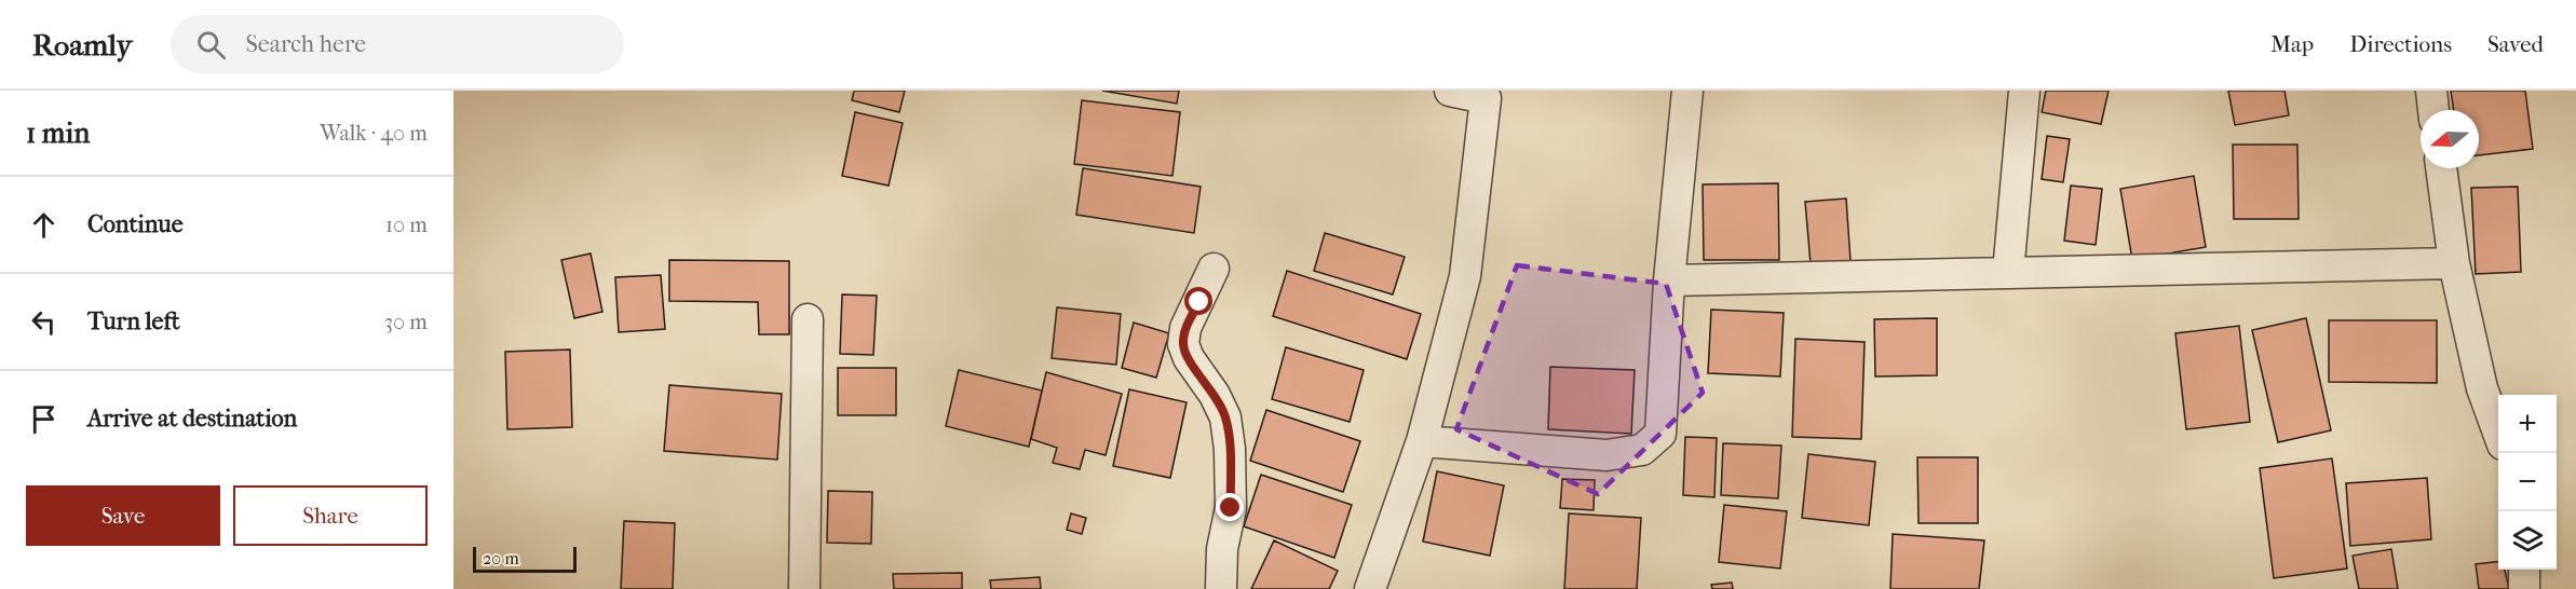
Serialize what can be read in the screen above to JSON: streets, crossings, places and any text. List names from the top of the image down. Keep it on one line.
{"scale_bar":"20 m","north":"left","page":{"header":"Roamly","search":"Search here","nav":["Map","Directions","Saved"],"heading":["1 min","Walk · 40 m"],"list":[["Continue","10 m"],["Turn left","30 m"],"Arrive at destination"],"map_buttons":["+","−"],"buttons":["Save","Share"],"scale":"20 m"}}
